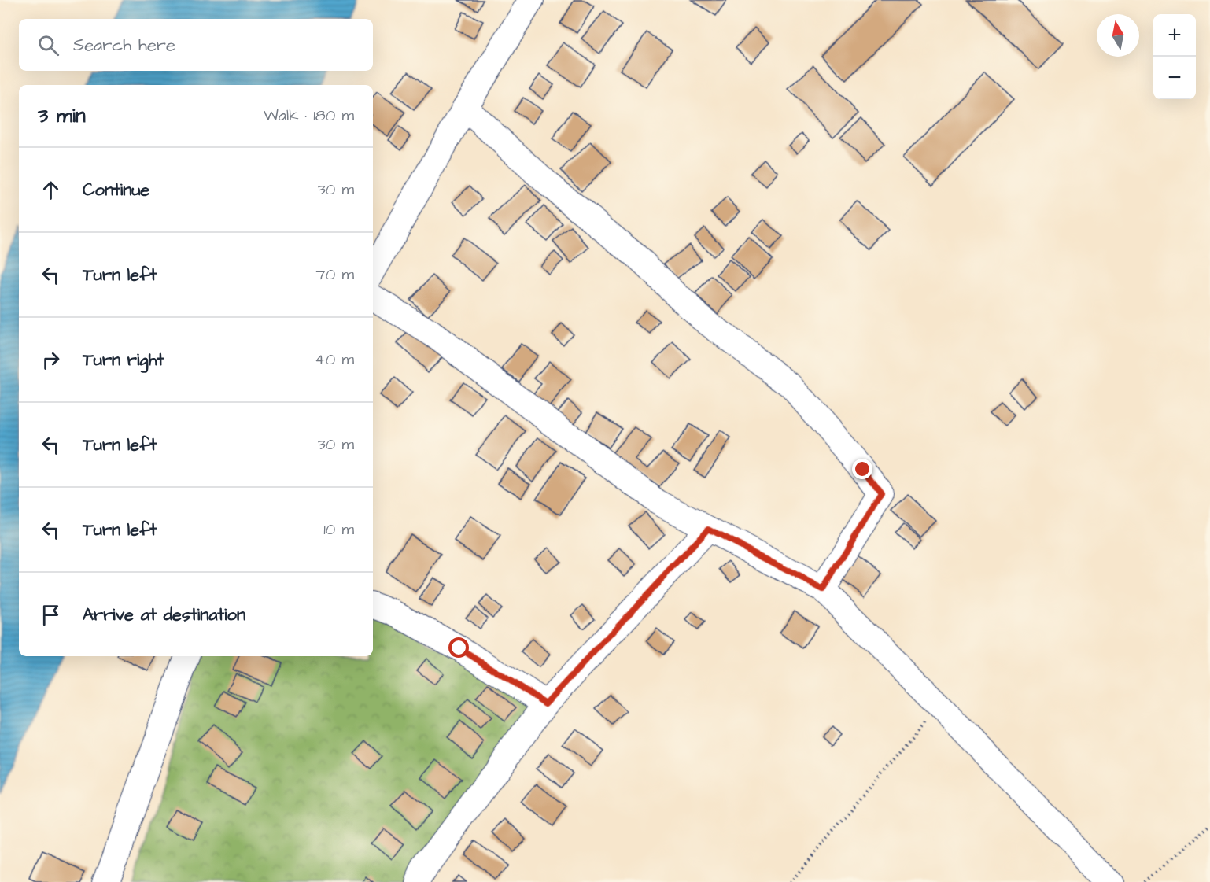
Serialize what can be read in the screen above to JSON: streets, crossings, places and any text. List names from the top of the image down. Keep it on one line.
{"north":"top","page":{"map_buttons":["+","−"],"search":"Search here","heading":["3 min","Walk · 180 m"],"list":[["Continue","30 m"],["Turn left","70 m"],["Turn right","40 m"],["Turn left","30 m"],["Turn left","10 m"],"Arrive at destination"]}}
